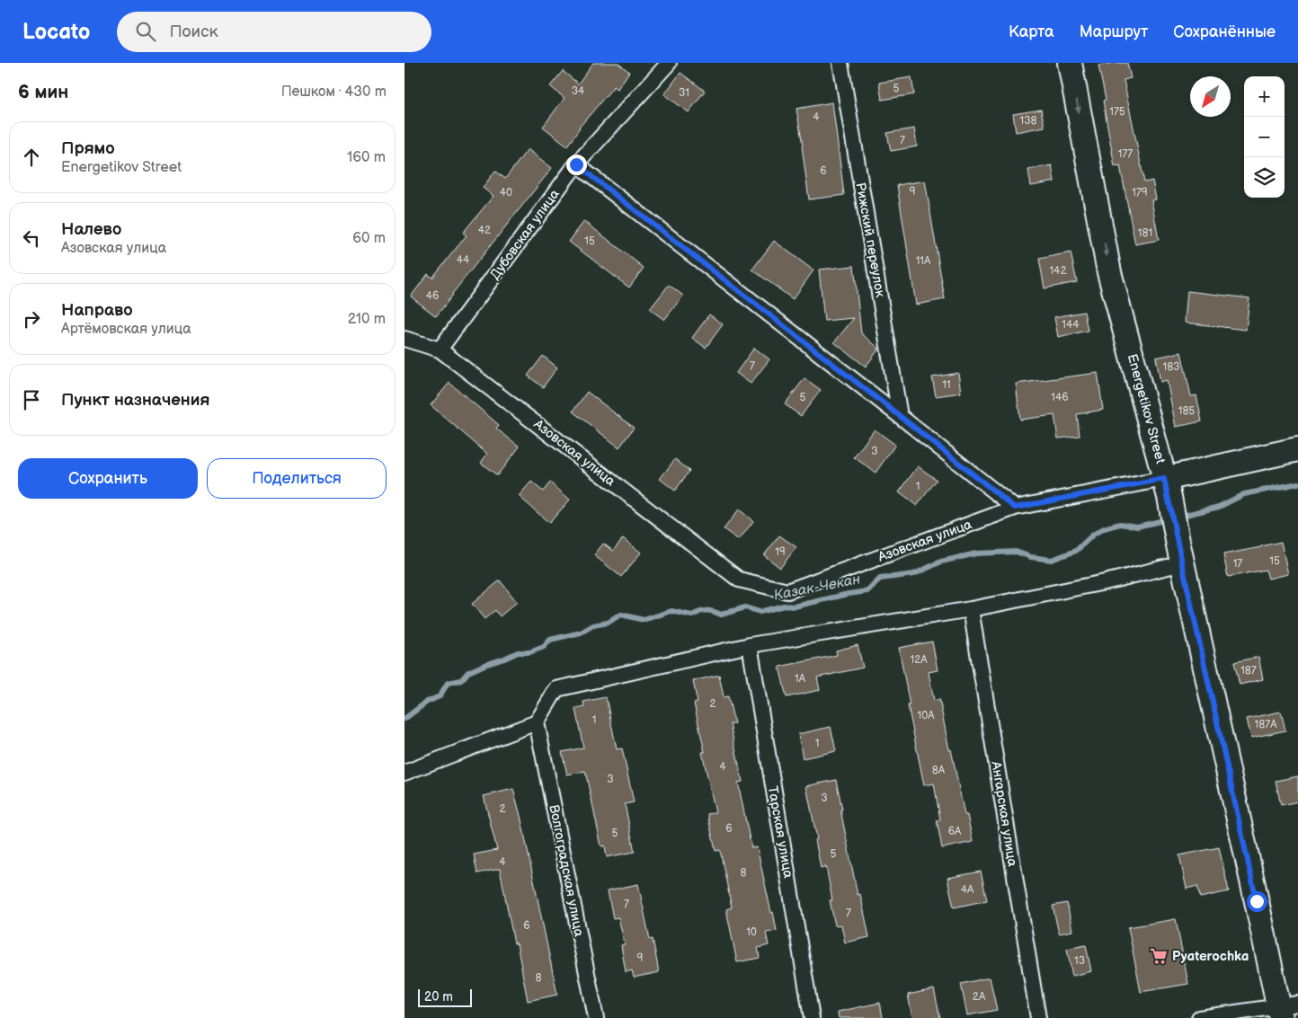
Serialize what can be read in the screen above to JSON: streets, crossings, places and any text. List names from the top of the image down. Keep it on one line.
{"streets":{"main road":["Energetikov Street","Азовская улица"],"street":["Дубовская улица","Рижский переулок","Ангарская улица","Тарская улица","Волгоградская улица"]},"crossings":[["Дубовская улица","Азовская улица"],["Energetikov Street","Азовская улица"]],"one_way":["Energetikov Street"],"water":["Казак-Чекан"],"places":{"supermarket":["Pyaterochka"]},"house_numbers":["5","34","31","175","4","138","7","177","6","9","40","179","42","181","15","44","11А","142","46","144","7","183","11","5","146","185","3","1","19","15","17","12А","187","1А","2","10А","1","187А","1","4","8А","3","3","2","6","6А","5","5","4","8","4А","7","7","6","10","9","13","8","2А"],"scale_bar":"20 m","north":"bottom left","page":{"header":"Locato","search":"Поиск","nav":["Карта","Маршрут","Сохранённые"],"heading":["6 мин","Пешком · 430 m"],"map_buttons":["+","−"],"list":[["Прямо","Energetikov Street","160 m"],["Налево","Азовская улица","60 m"],["Направо","Артёмовская улица","210 m"],"Пункт назначения"],"buttons":["Сохранить","Поделиться"],"scale":"20 m"}}
